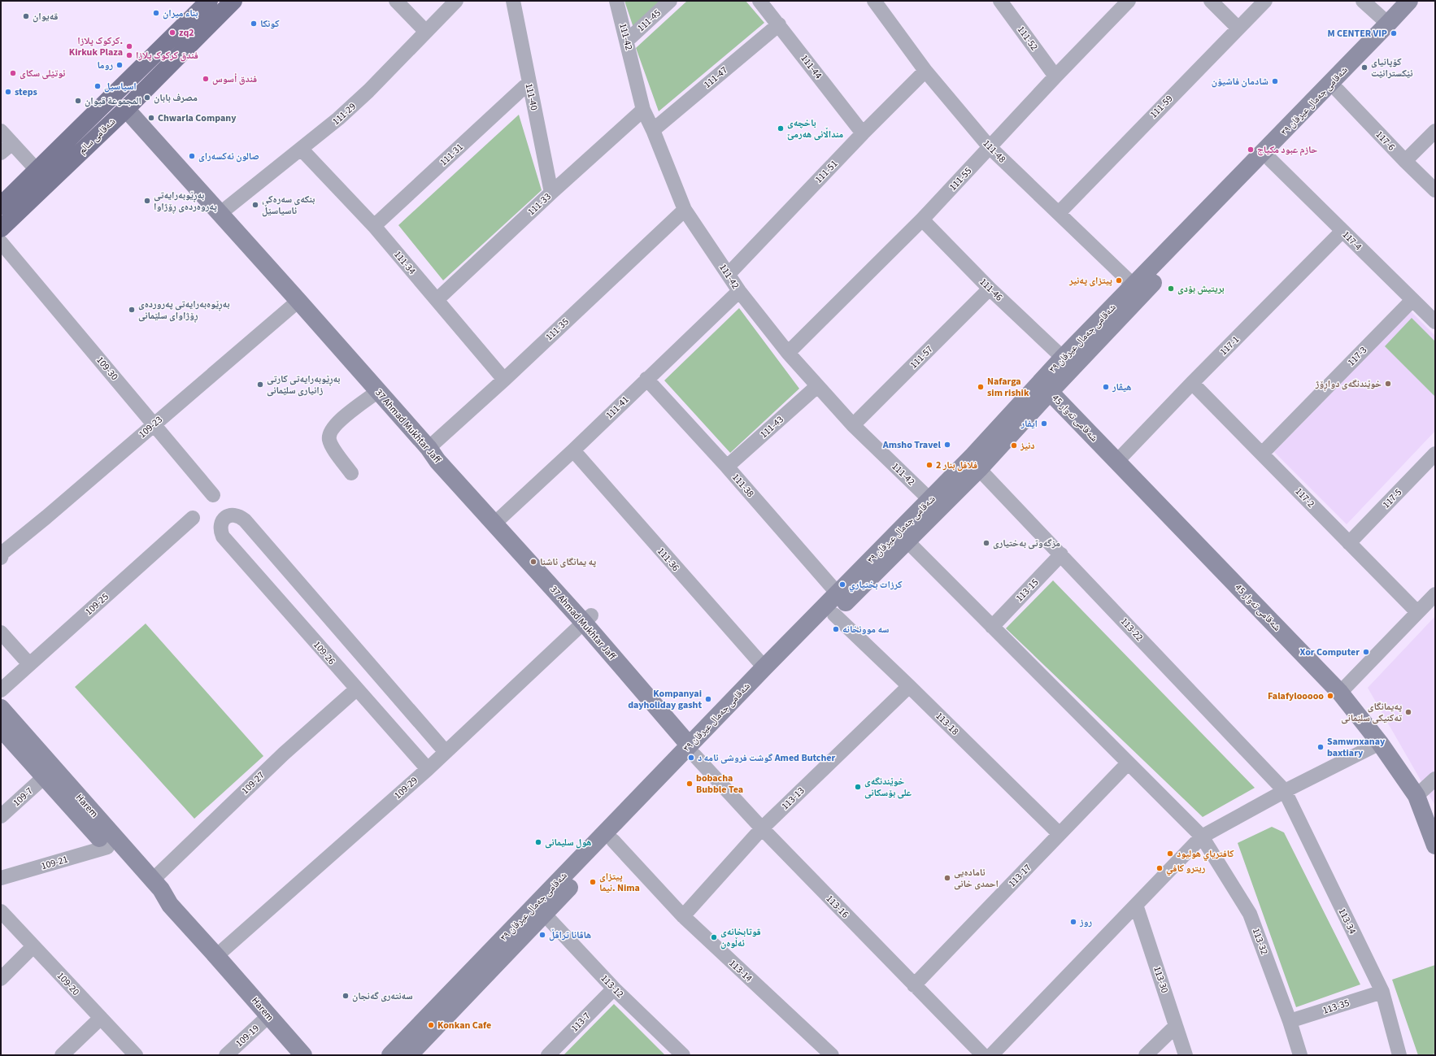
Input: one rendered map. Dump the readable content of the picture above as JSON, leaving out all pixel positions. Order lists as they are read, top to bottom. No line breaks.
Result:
{"streets":{"main road":["شەقامی جەمال عیرفان ٣٩","شەقامی سالم","شەقامی تەوار 45","37 Ahmad Mukhtar Jaff","Harem"],"street":["111-45","111-42","111-52","111-44","111-47","111-40","111-59","111-29","117-6","111-48","111-31","111-51","111-55","111-33","117-4","111-34","111-46","111-35","117-1","117-3","111-57","109-30","111-41","109-23","111-43","111-38","117-2","117-5","111-36","113-15","109-25","113-22","109-26","113-18","109-27","109-29","109-7","113-13","109-21","113-17","113-16","113-34","113-32","113-14","113-30","109-20","113-12","113-35","113-7","109-19"]},"crossings":[["111-45","111-42"],["111-42","111-47"],["111-42","شەقامی جەمال عیرفان ٣٩"],["111-42","111-51"],["111-42","111-55"],["111-42","111-33"],["111-42","111-35"],["111-42","111-57"],["111-42","111-41"],["111-42","111-43"],["111-52","111-55"],["111-44","111-47"],["111-44","111-51"],["111-40","111-31"],["111-40","111-33"],["شەقامی جەمال عیرفان ٣٩","117-6"],["شەقامی جەمال عیرفان ٣٩","111-48"],["شەقامی جەمال عیرفان ٣٩","117-4"],["شەقامی جەمال عیرفان ٣٩","111-46"],["شەقامی جەمال عیرفان ٣٩","شەقامی تەوار 45"],["شەقامی جەمال عیرفان ٣٩","37 Ahmad Mukhtar Jaff"],["شەقامی جەمال عیرفان ٣٩","111-38"],["شەقامی جەمال عیرفان ٣٩","111-36"],["شەقامی جەمال عیرفان ٣٩","113-22"],["شەقامی جەمال عیرفان ٣٩","113-18"],["شەقامی جەمال عیرفان ٣٩","113-16"],["شەقامی جەمال عیرفان ٣٩","113-32"],["شەقامی جەمال عیرفان ٣٩","113-14"],["شەقامی جەمال عیرفان ٣٩","113-12"],["111-59","111-48"],["111-29","111-34"],["111-29","37 Ahmad Mukhtar Jaff"],["شەقامی سالم","37 Ahmad Mukhtar Jaff"],["111-48","111-51"],["111-48","111-55"],["111-31","111-34"],["111-55","111-46"],["111-33","111-34"],["117-4","117-1"],["117-4","117-3"],["111-34","111-35"],["111-46","111-57"],["111-35","37 Ahmad Mukhtar Jaff"],["117-1","شەقامی تەوار 45"],["117-1","117-2"],["117-3","117-2"],["109-30","109-23"],["111-41","37 Ahmad Mukhtar Jaff"],["111-41","111-38"],["111-41","111-36"],["37 Ahmad Mukhtar Jaff","109-23"],["37 Ahmad Mukhtar Jaff","109-29"],["37 Ahmad Mukhtar Jaff","113-16"],["111-43","111-38"],["117-2","117-5"],["113-15","113-22"],["113-15","113-32"],["113-22","113-34"],["109-26","109-27"],["109-26","109-29"],["113-18","113-13"],["113-18","113-17"],["109-27","Harem"],["109-29","Harem"],["109-7","Harem"],["113-13","113-16"],["113-13","113-14"],["Harem","109-21"],["Harem","109-19"],["113-17","113-16"],["113-34","113-35"],["113-32","113-35"],["113-12","113-7"]],"places":["بناء میران","قەیوان","کونکا","zq2","M CENTER VIP","کرکوک پلازا. Kirkuk Plaza","فندق کرکوک پلازا","روما","کۆپانیای ئێکسترانێت","ئوتێلی سکای","فندق أسوس","شادمان فاشیۆن","اسیاسیل","steps","مصرف بابان","المجموعة قیوان","Chwarla Company","باخچەی منداڵانی هەرمێ","حازم عبود مكياج","صالون ئەکسەرای","بەڕێوبەرایەتی پەروەردەی ڕۆژاوا","بنکەی سەرەکی ئاسیاسێڵ","پیتزای پەنیر","بریتیش بۆدی","بەڕێوەبەرایەتی پەروردەی ڕۆژاوای سلێمانی","خوێندنگەی دواڕۆژ","بەڕێوبەرایەتی کارتی زانیاری سلێمانی","Nafarga sim rishik","هيڤار","ايفار","Amsho Travel","دنيز","فلافل بنار 2","مزگەوتی بەختیاری","په یمانگای ئاشنا","كرزات بختياري","سه موونخانه","Xor Computer","Falafylooooo","Kompanyai dayholiday gasht","پەیمانگای تەکنیکی سلێمانی","Samwnxanay baxtiary","گوشت فروشی ئامه د Amed Butcher","bobacha Bubble Tea","خوێندنگەی علی بۆسکانی","هول سليمانى","كافترياي هوليود","ريترو كافي","ئامادەیی احمدی خانی","پیتزای نیما. Nima","روز","هاڤانا تراڤڵ","قوتابخانەی ئەڵوەن","سەنتەری گەنجان","Konkan Cafe"]}
